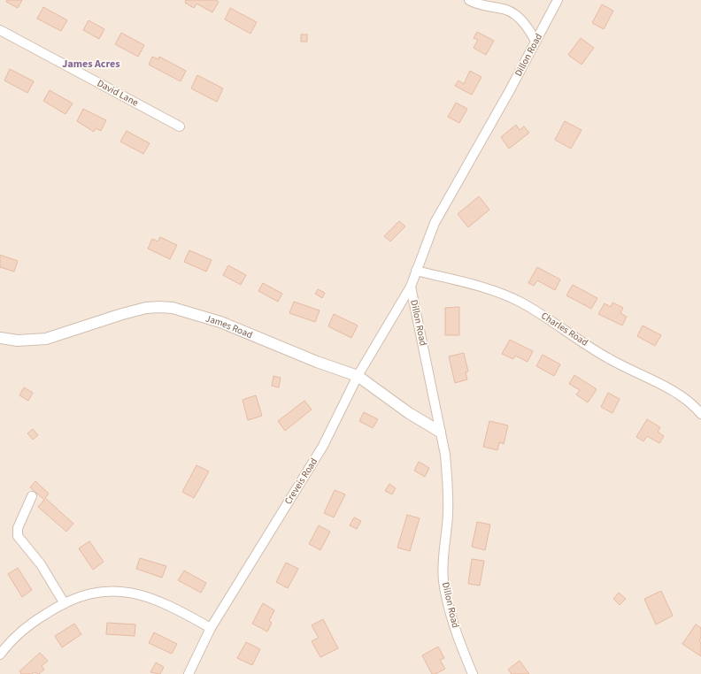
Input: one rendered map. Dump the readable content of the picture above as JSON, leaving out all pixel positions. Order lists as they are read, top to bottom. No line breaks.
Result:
{"streets":{"street":["Dillon Road","David Lane","James Road","Charles Road","Creveis Road"]},"crossings":[["Dillon Road","James Road"],["Dillon Road","Charles Road"],["Dillon Road","Creveis Road"],["James Road","Creveis Road"]],"districts":["James Acres"]}
